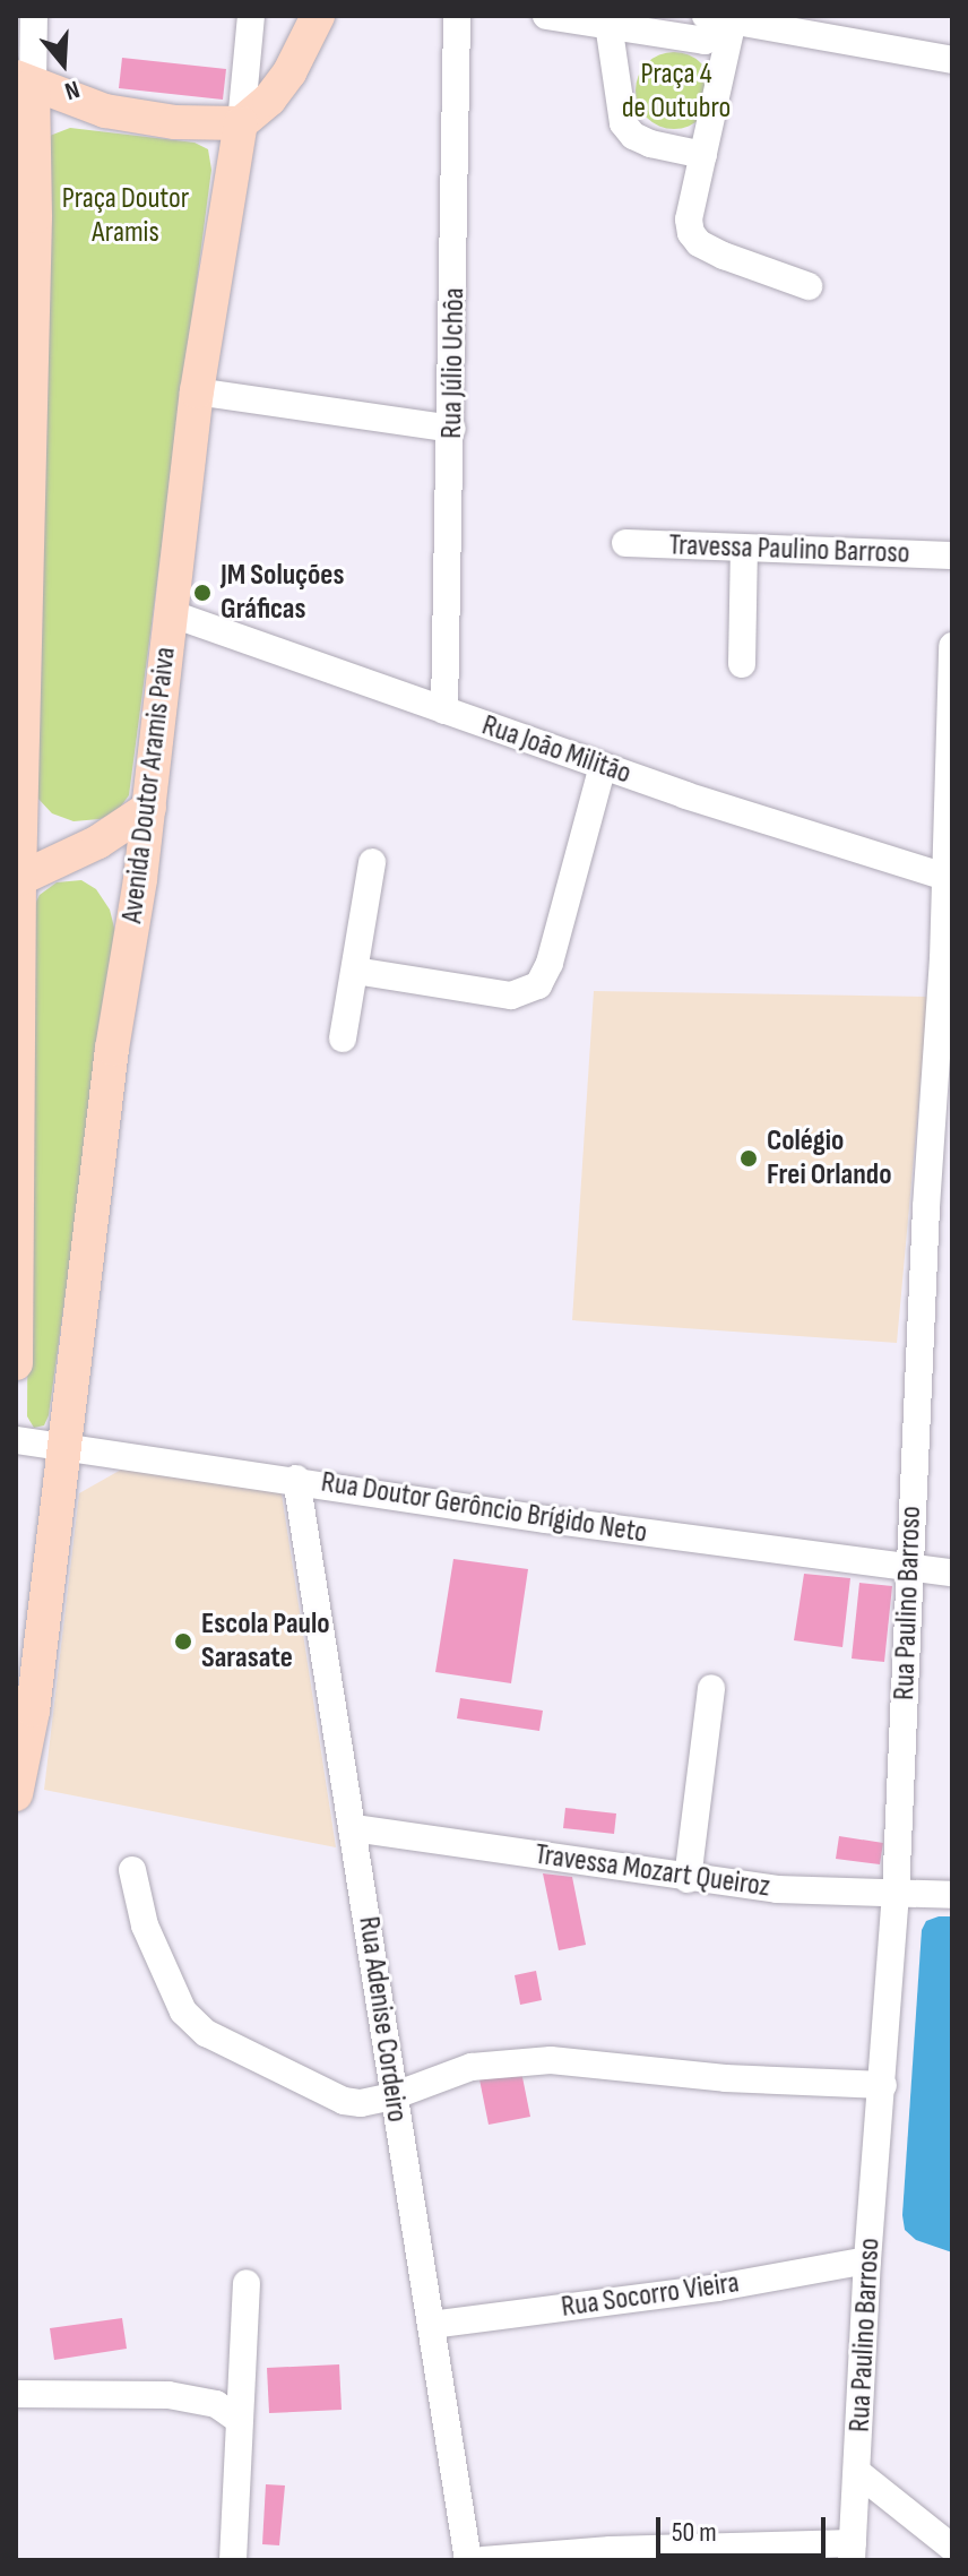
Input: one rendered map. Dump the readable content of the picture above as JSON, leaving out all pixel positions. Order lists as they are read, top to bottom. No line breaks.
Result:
{"streets":{"main road":["Avenida Doutor Aramis Paiva"],"street":["Rua Júlio Uchôa","Travessa Paulino Barroso","Rua João Militão","Rua Doutor Gerôncio Brígido Neto","Rua Paulino Barroso","Travessa Mozart Queiroz","Rua Adenise Cordeiro","Rua Socorro Vieira"]},"crossings":[["Rua Júlio Uchôa","Rua João Militão"],["Rua João Militão","Avenida Doutor Aramis Paiva"],["Rua João Militão","Rua Paulino Barroso"],["Avenida Doutor Aramis Paiva","Rua Doutor Gerôncio Brígido Neto"],["Rua Doutor Gerôncio Brígido Neto","Rua Paulino Barroso"],["Rua Doutor Gerôncio Brígido Neto","Rua Adenise Cordeiro"],["Rua Paulino Barroso","Travessa Mozart Queiroz"],["Rua Paulino Barroso","Rua Socorro Vieira"],["Travessa Mozart Queiroz","Rua Adenise Cordeiro"],["Rua Adenise Cordeiro","Rua Socorro Vieira"]],"parks":["Praça 4 de Outubro","Praça Doutor Aramis"],"places":["JM Soluções Gráficas","Colégio Frei Orlando","Escola Paulo Sarasate"],"scale_bar":"50 m","north":"bottom"}
